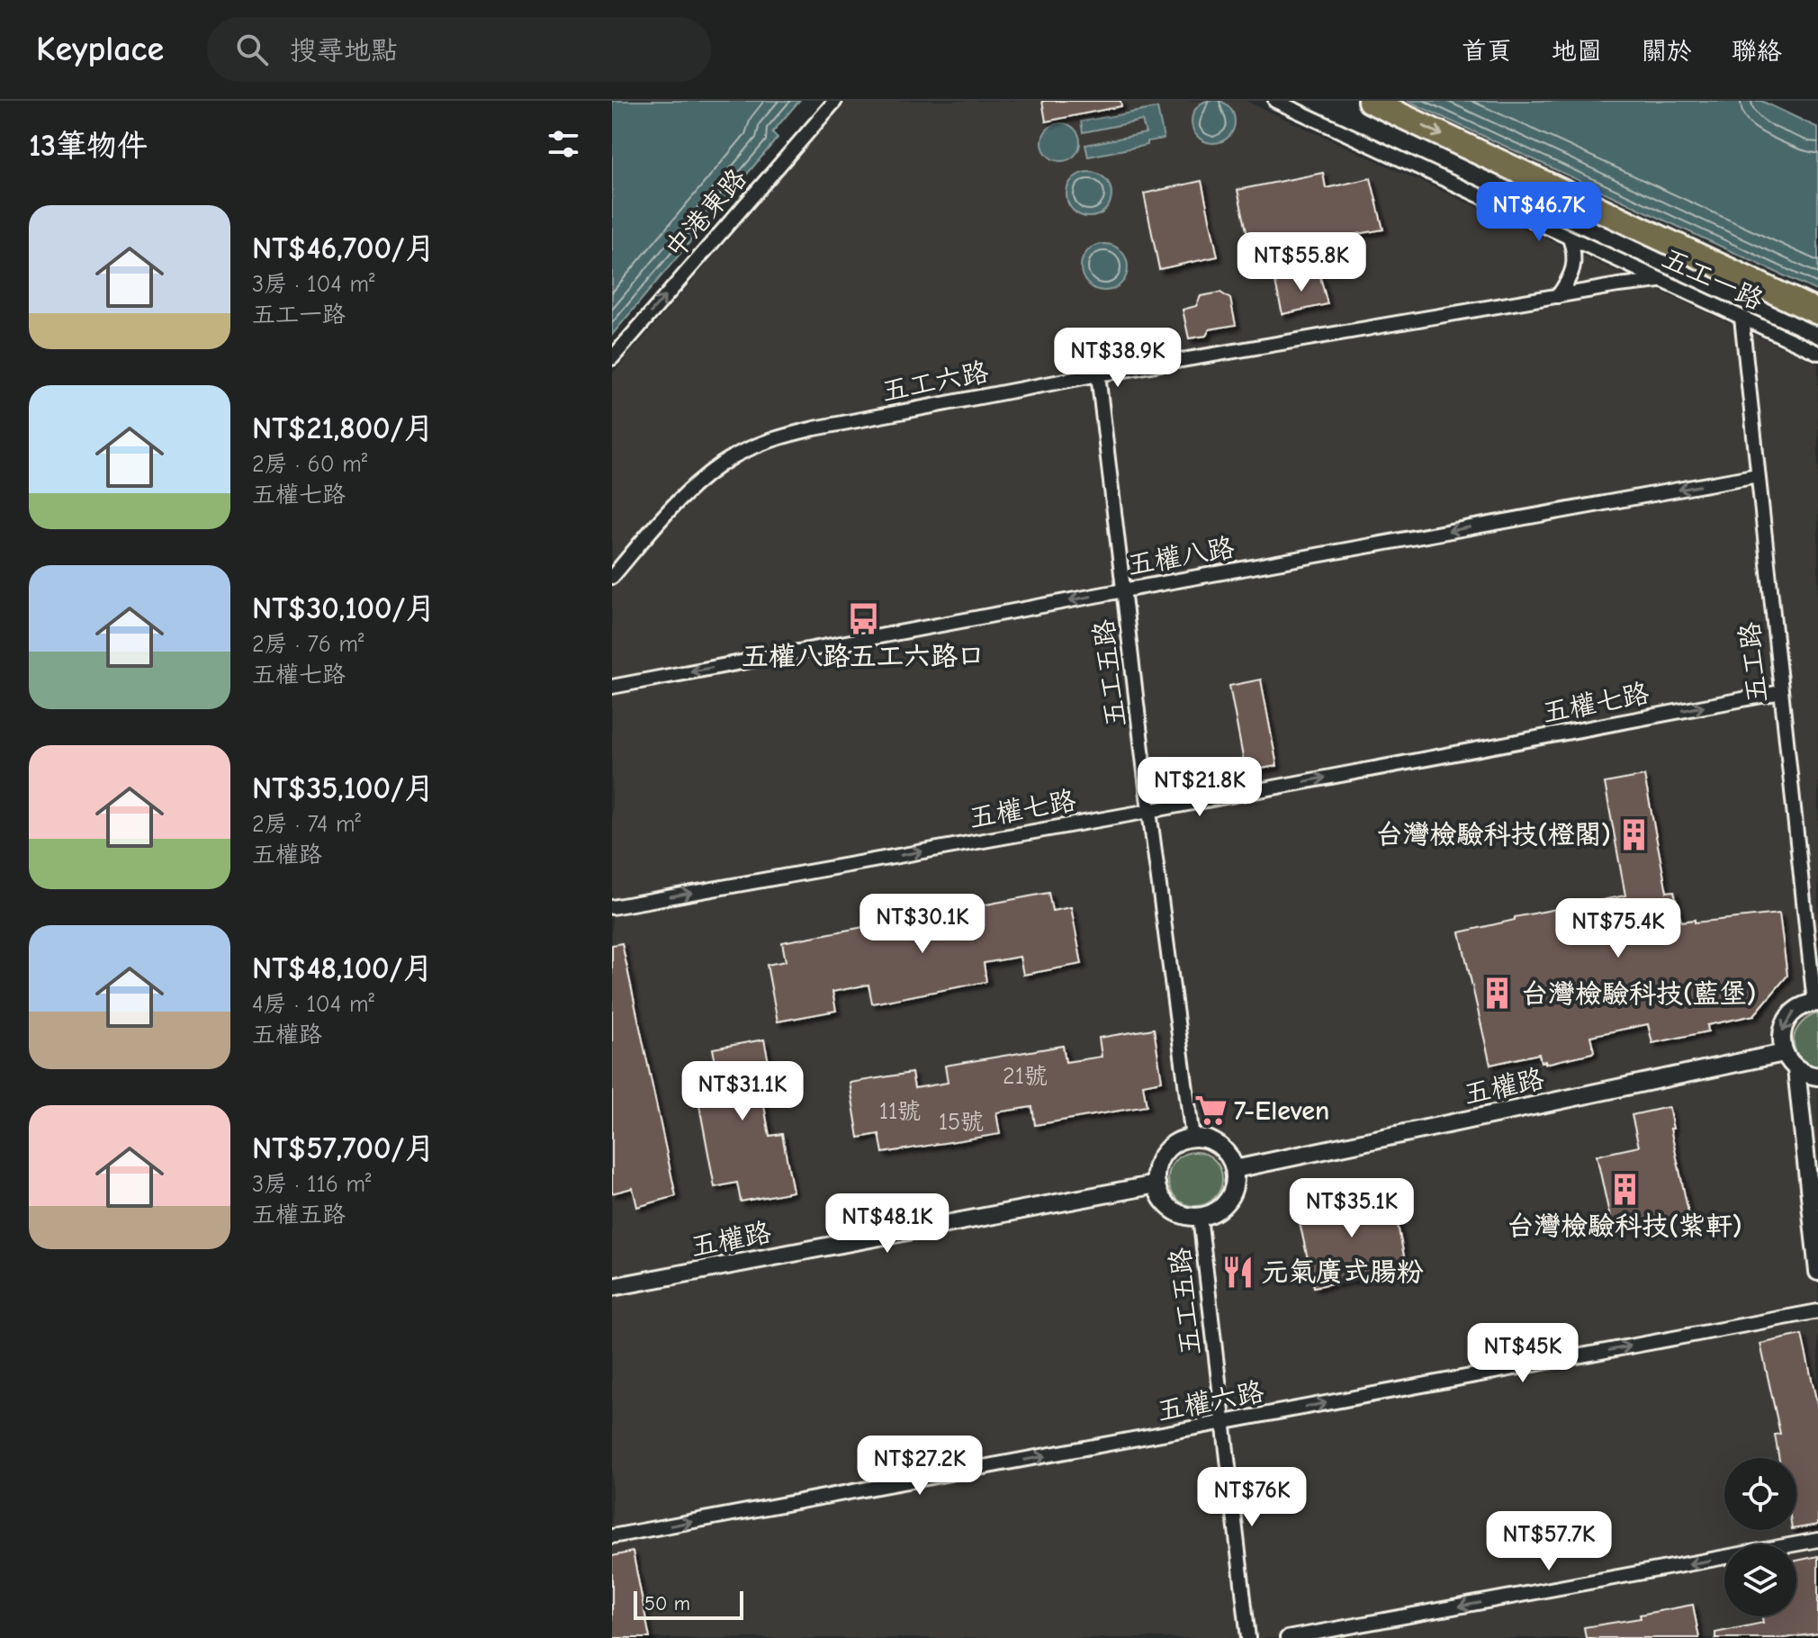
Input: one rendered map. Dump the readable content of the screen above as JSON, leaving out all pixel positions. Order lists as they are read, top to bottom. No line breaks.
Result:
{"streets":{"street":["中港東路","五工一路","五工六路","五權八路","五工路","五工五路","五權七路","五權路","五權六路"]},"crossings":[["五工一路","五工六路"],["五工一路","五工路"],["五工六路","五工五路"],["五權八路","五工路"],["五權八路","五工五路"],["五工路","五權七路"],["五工五路","五權七路"],["五工五路","五權路"],["五工五路","五權六路"]],"one_way":["中港東路","五權八路","五權七路","五權六路"],"places":{"bus stop":["五權八路五工六路口"],"building":["台灣檢驗科技(橙閣)","台灣檢驗科技(藍堡)","台灣檢驗科技(紫軒)"],"supermarket":["7-Eleven"],"restaurant":["元氣廣式腸粉"]},"house_numbers":["21號","11號","15號"],"scale_bar":"50 m","page":{"header":"Keyplace","search":"搜尋地點","nav":["首頁","地圖","關於","聯絡"],"heading":"13筆物件","price":["NT$46.7K","NT$55.8K","NT$38.9K","NT$21.8K","NT$30.1K","NT$75.4K","NT$31.1K","NT$35.1K","NT$48.1K","NT$45K","NT$27.2K","NT$76K","NT$57.7K"],"list":[{"name":"NT$46,700/月","note":"3房 · 104 m² · 五工一路"},{"name":"NT$21,800/月","note":"2房 · 60 m² · 五權七路"},{"name":"NT$30,100/月","note":"2房 · 76 m² · 五權七路"},{"name":"NT$35,100/月","note":"2房 · 74 m² · 五權路"},{"name":"NT$48,100/月","note":"4房 · 104 m² · 五權路"},{"name":"NT$57,700/月","note":"3房 · 116 m² · 五權五路"}],"scale":"50 m"}}
